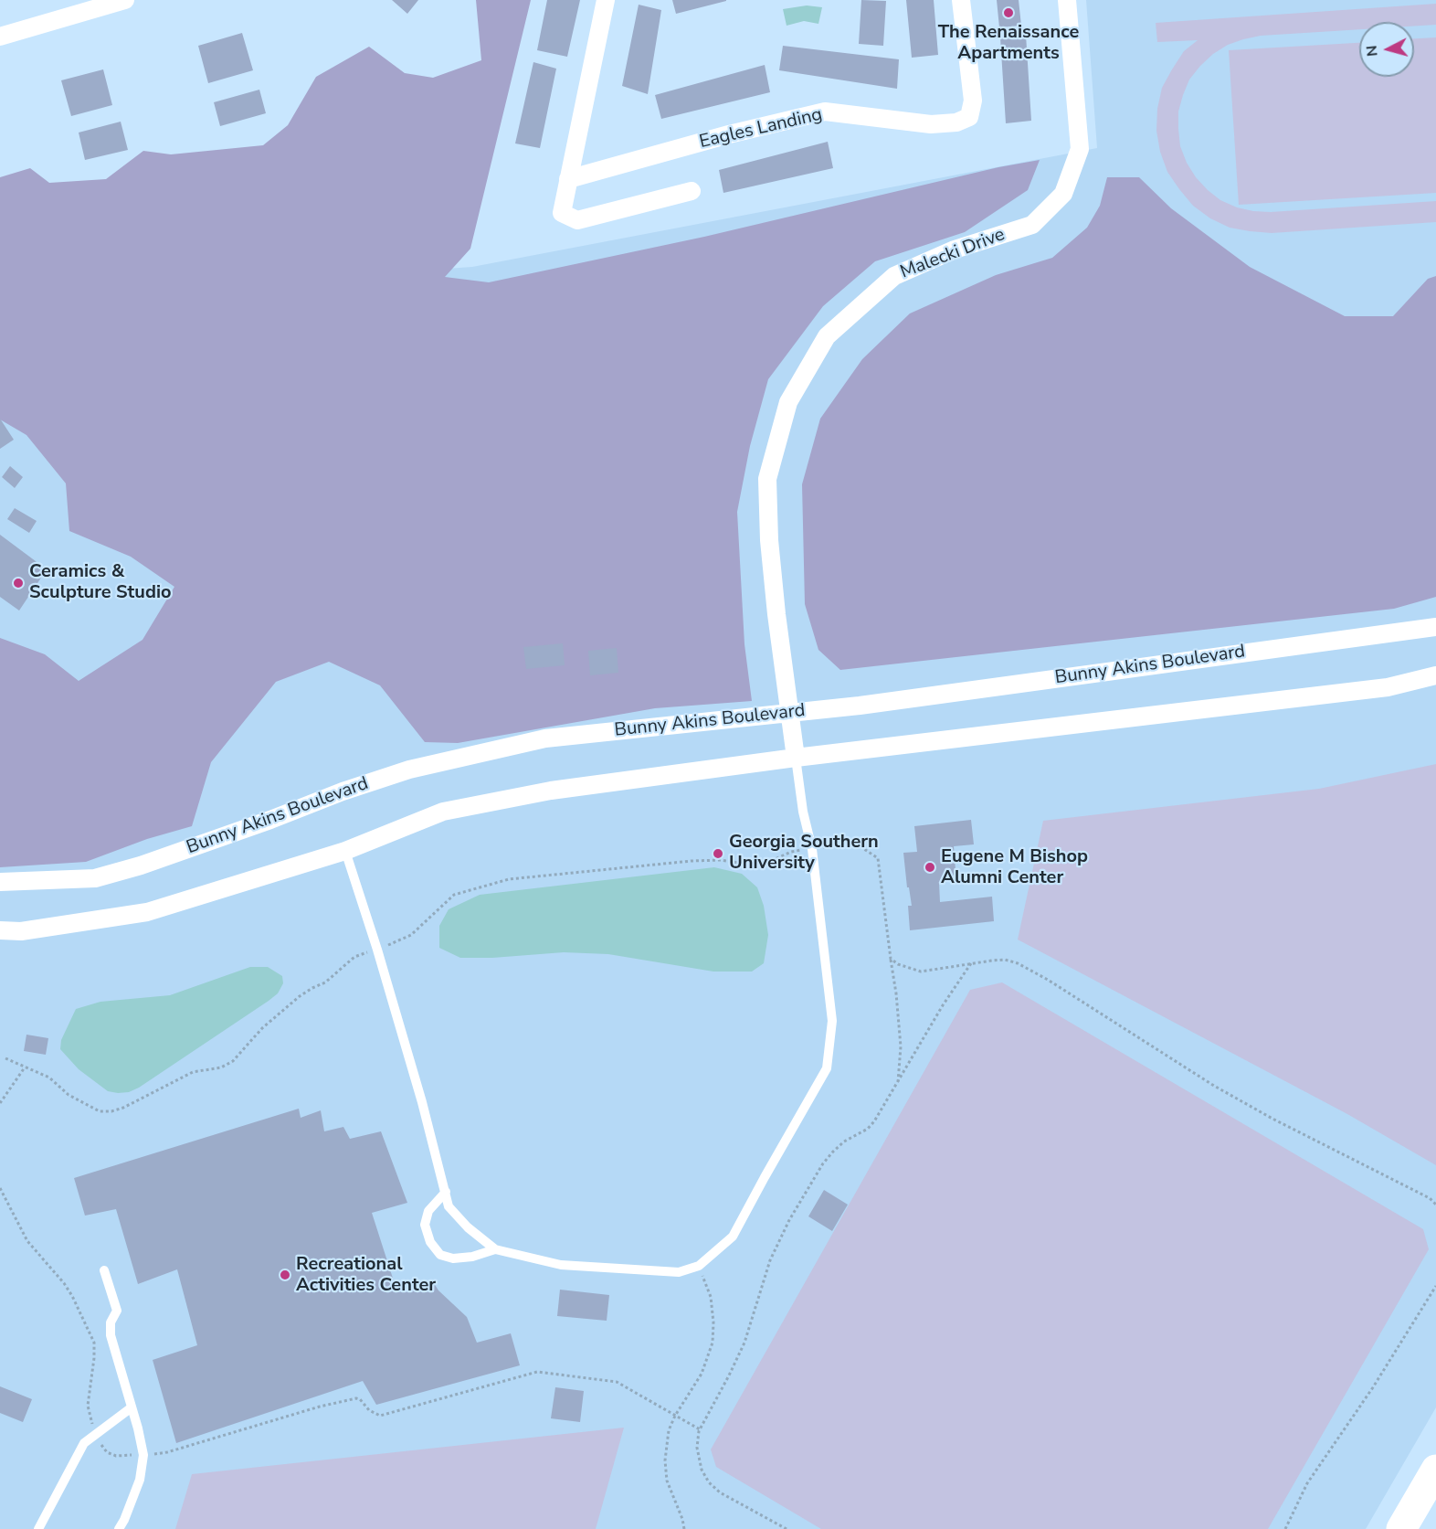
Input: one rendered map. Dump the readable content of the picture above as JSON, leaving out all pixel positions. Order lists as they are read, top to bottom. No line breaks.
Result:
{"streets":{"street":["Eagles Landing","Malecki Drive","Bunny Akins Boulevard"]},"crossings":[["Malecki Drive","Bunny Akins Boulevard"]],"places":["The Renaissance Apartments","Ceramics & Sculpture Studio","Georgia Southern University","Eugene M Bishop Alumni Center","Recreational Activities Center"],"north":"left"}
